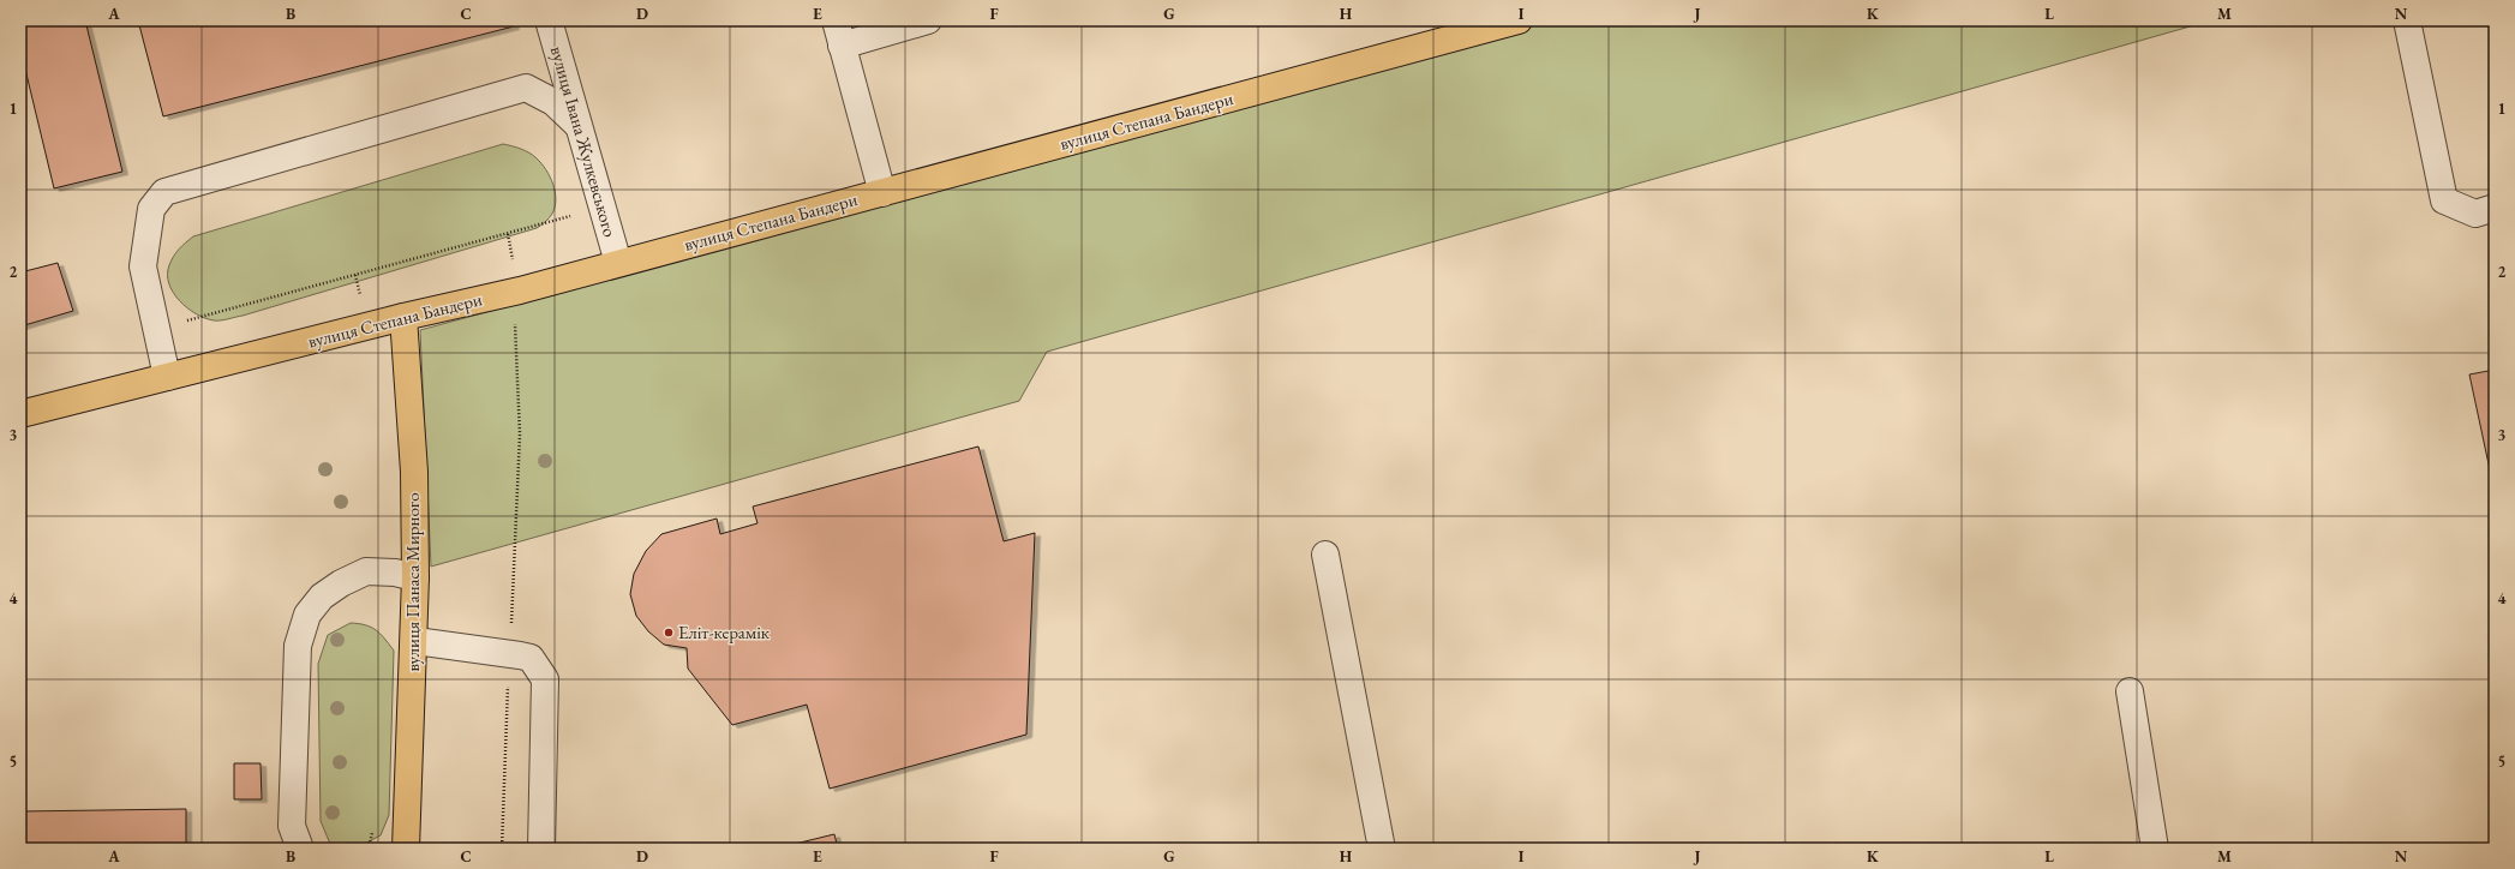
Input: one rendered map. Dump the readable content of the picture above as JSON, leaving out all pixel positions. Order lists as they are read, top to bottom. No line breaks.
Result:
{"streets":{"main road":["вулиця Степана Бандери","вулиця Панаса Мирного"],"street":["вулиця Івана Жулкевського"]},"crossings":[["вулиця Степана Бандери","вулиця Івана Жулкевського"],["вулиця Степана Бандери","вулиця Панаса Мирного"]],"places":["Еліт-керамік"],"grid":{"columns":["A","B","C","D","E","F","G","H","I","J","K","L","M","N"],"rows":["1","2","3","4","5"]}}
